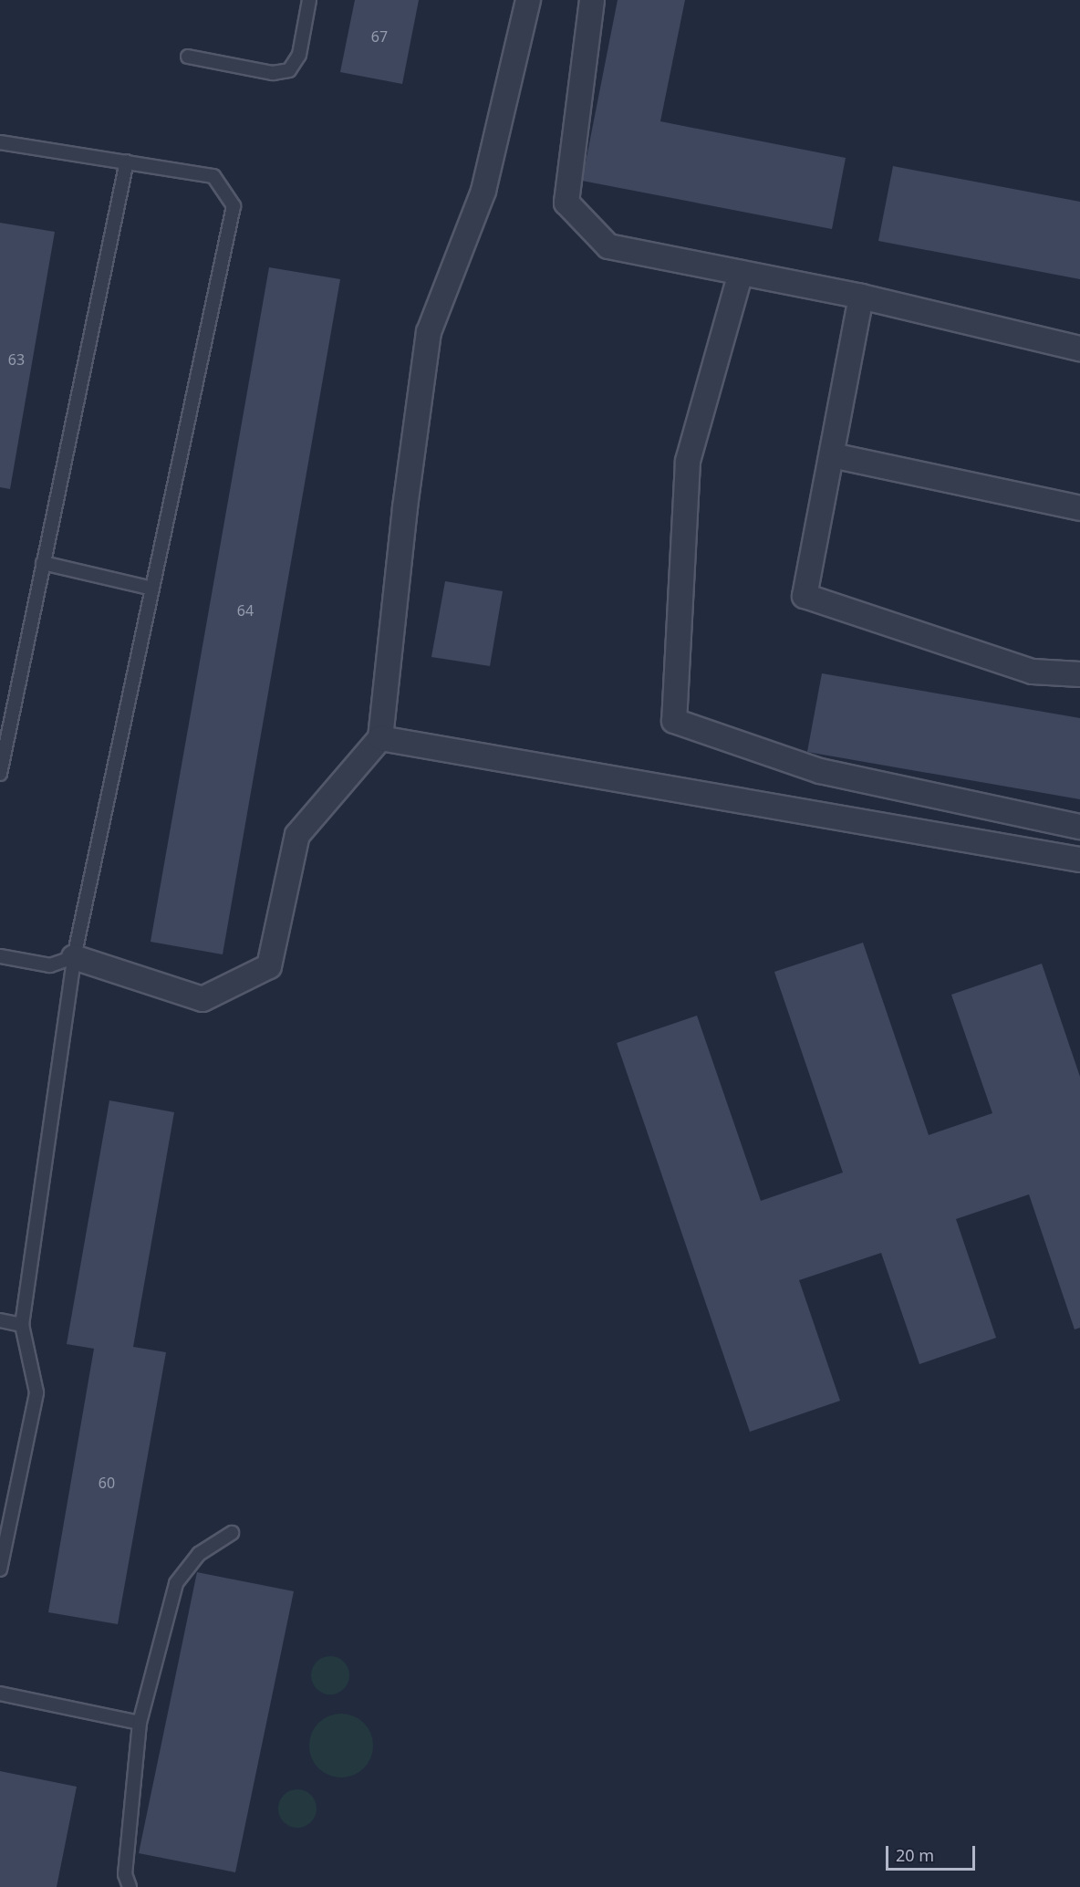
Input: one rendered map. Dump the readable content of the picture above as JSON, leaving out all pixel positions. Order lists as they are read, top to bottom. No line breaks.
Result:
{"house_numbers":["67","63","64","60"],"scale_bar":"20 m"}
